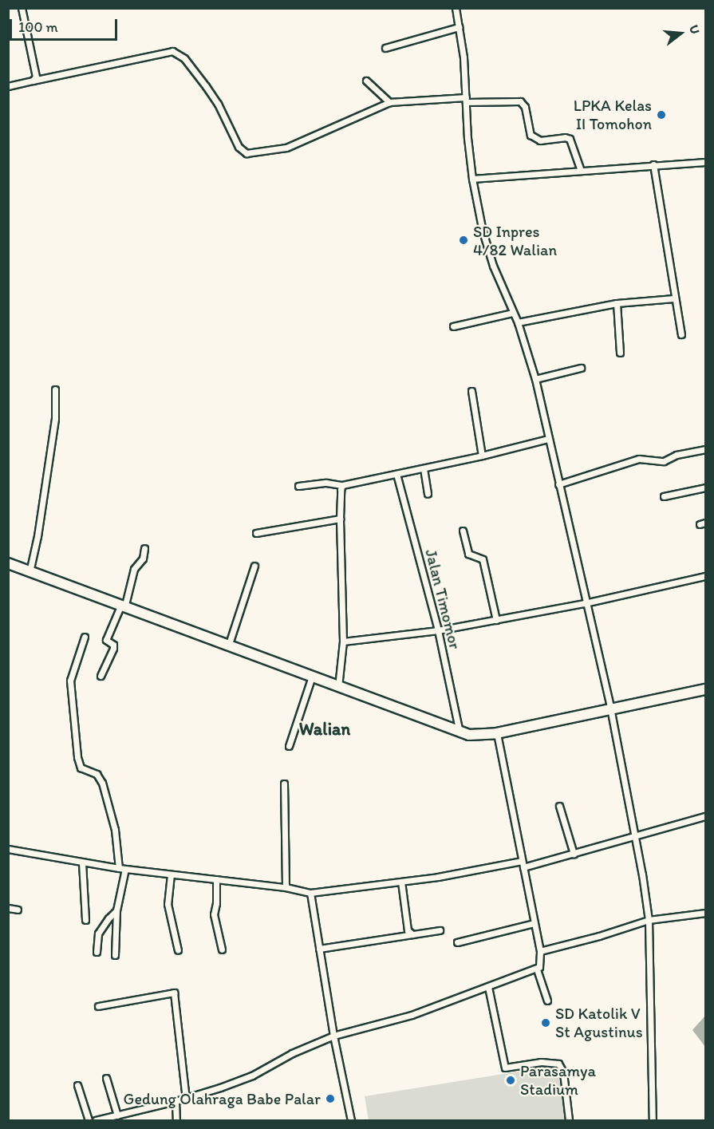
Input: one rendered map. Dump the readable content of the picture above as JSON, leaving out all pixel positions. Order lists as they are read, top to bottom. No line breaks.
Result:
{"streets":{"street":["Jalan Timomor"]},"districts":["Walian"],"places":["LPKA Kelas II Tomohon","SD Inpres 4/82 Walian","SD Katolik V St Agustinus","Parasamya Stadium","Gedung Olahraga Babe Palar"],"scale_bar":"100 m","north":"right"}
